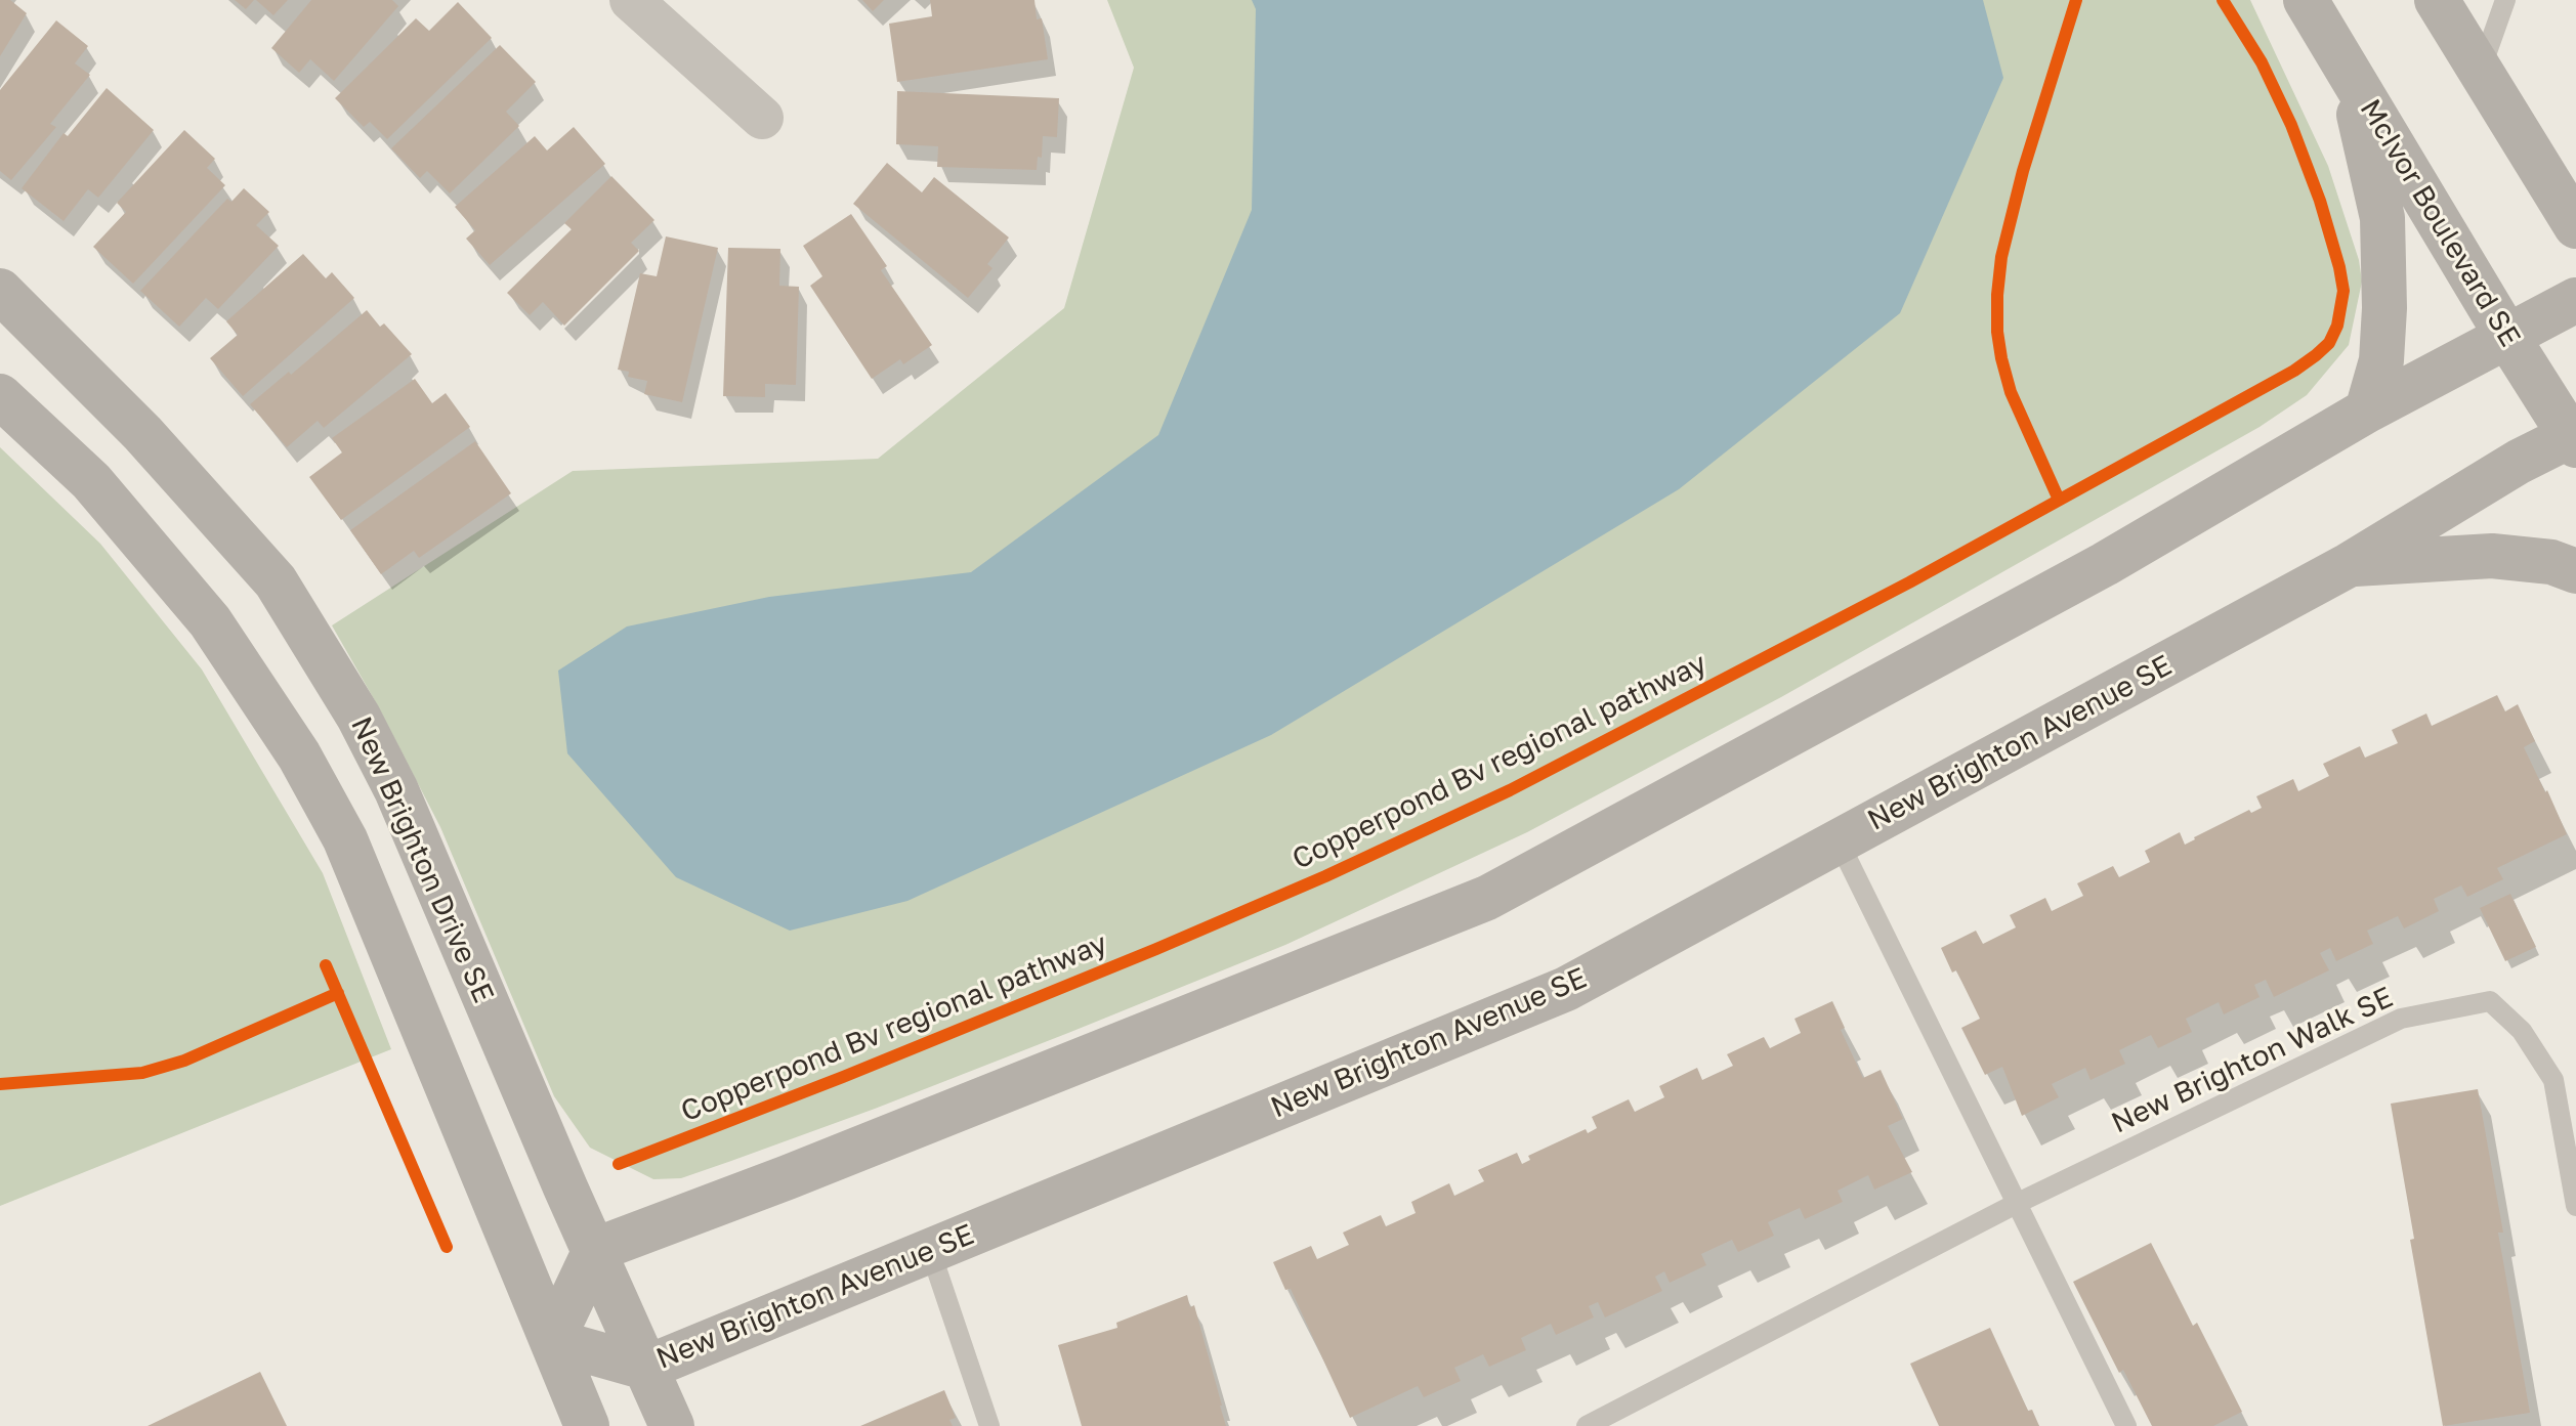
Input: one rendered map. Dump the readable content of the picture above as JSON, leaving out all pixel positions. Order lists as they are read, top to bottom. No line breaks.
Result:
{"streets":{"street":["McIvor Boulevard SE","New Brighton Avenue SE","New Brighton Drive SE"],"lane":["New Brighton Walk SE"],"cycle path":["Copperpond Bv regional pathway"]},"crossings":[["McIvor Boulevard SE","New Brighton Avenue SE"],["New Brighton Avenue SE","New Brighton Drive SE"]]}
